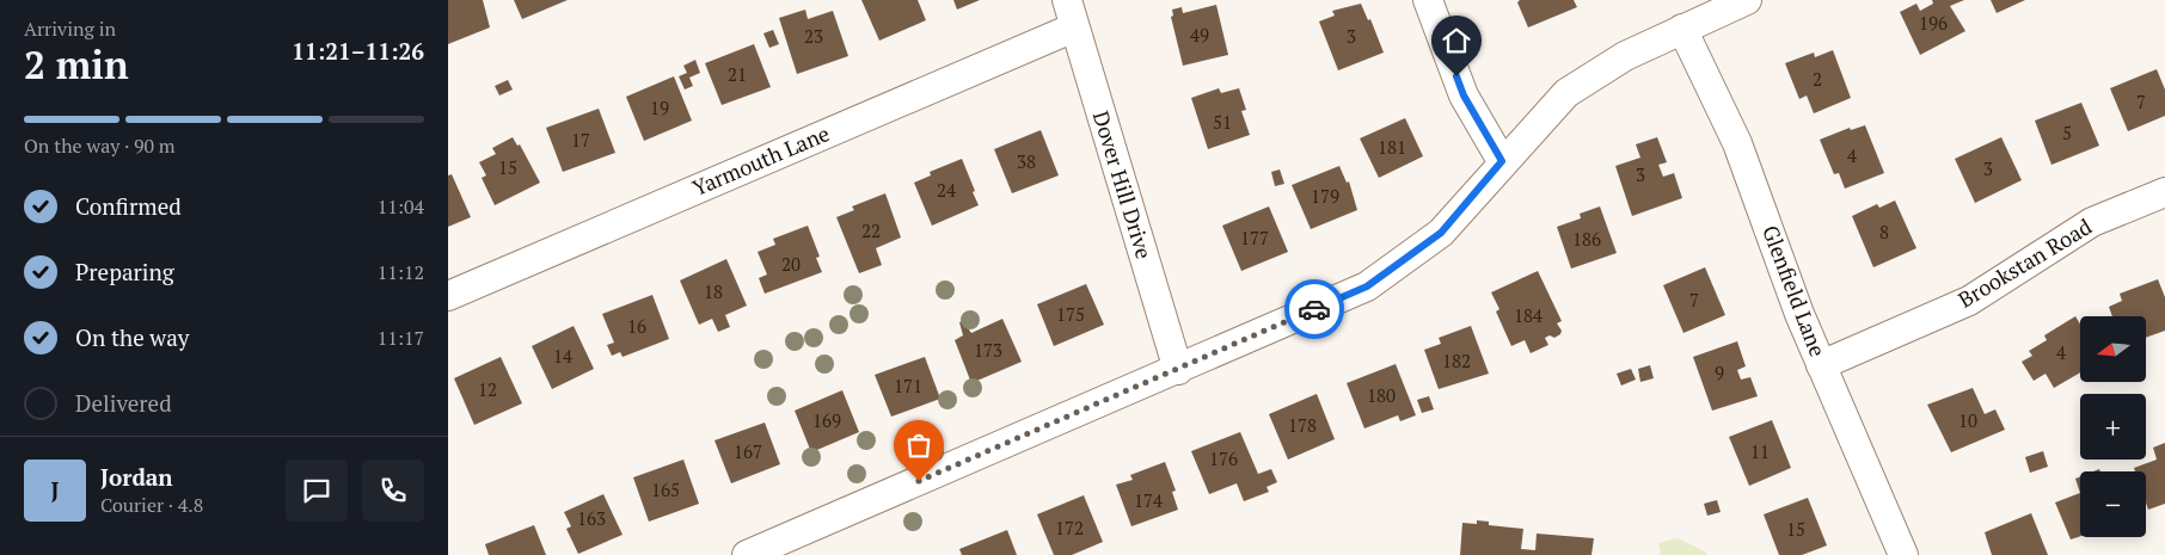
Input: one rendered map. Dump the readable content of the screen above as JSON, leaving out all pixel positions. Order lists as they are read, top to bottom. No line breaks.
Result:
{"streets":{"street":["Yarmouth Lane","Dover Hill Drive","Brookstan Road","Glenfield Lane"]},"crossings":[["Yarmouth Lane","Dover Hill Drive"],["Brookstan Road","Glenfield Lane"]],"house_numbers":["196","49","23","3","21","2","7","19","51","5","17","181","4","38","15","3","3","24","179","22","8","177","186","20","18","7","175","184","16","173","4","14","182","9","171","12","180","169","10","178","167","11","176","165","174","163","172","15"],"north":"left","page":{"heading":["2 min","Arriving in","11:21–11:26"],"panel":["Jordan","Courier · 4.8"],"bar":"On the way · 90 m","list":[["Confirmed","11:04"],["Preparing","11:12"],["On the way","11:17"],"Delivered"],"map_buttons":["+","−"],"round":"J"}}
